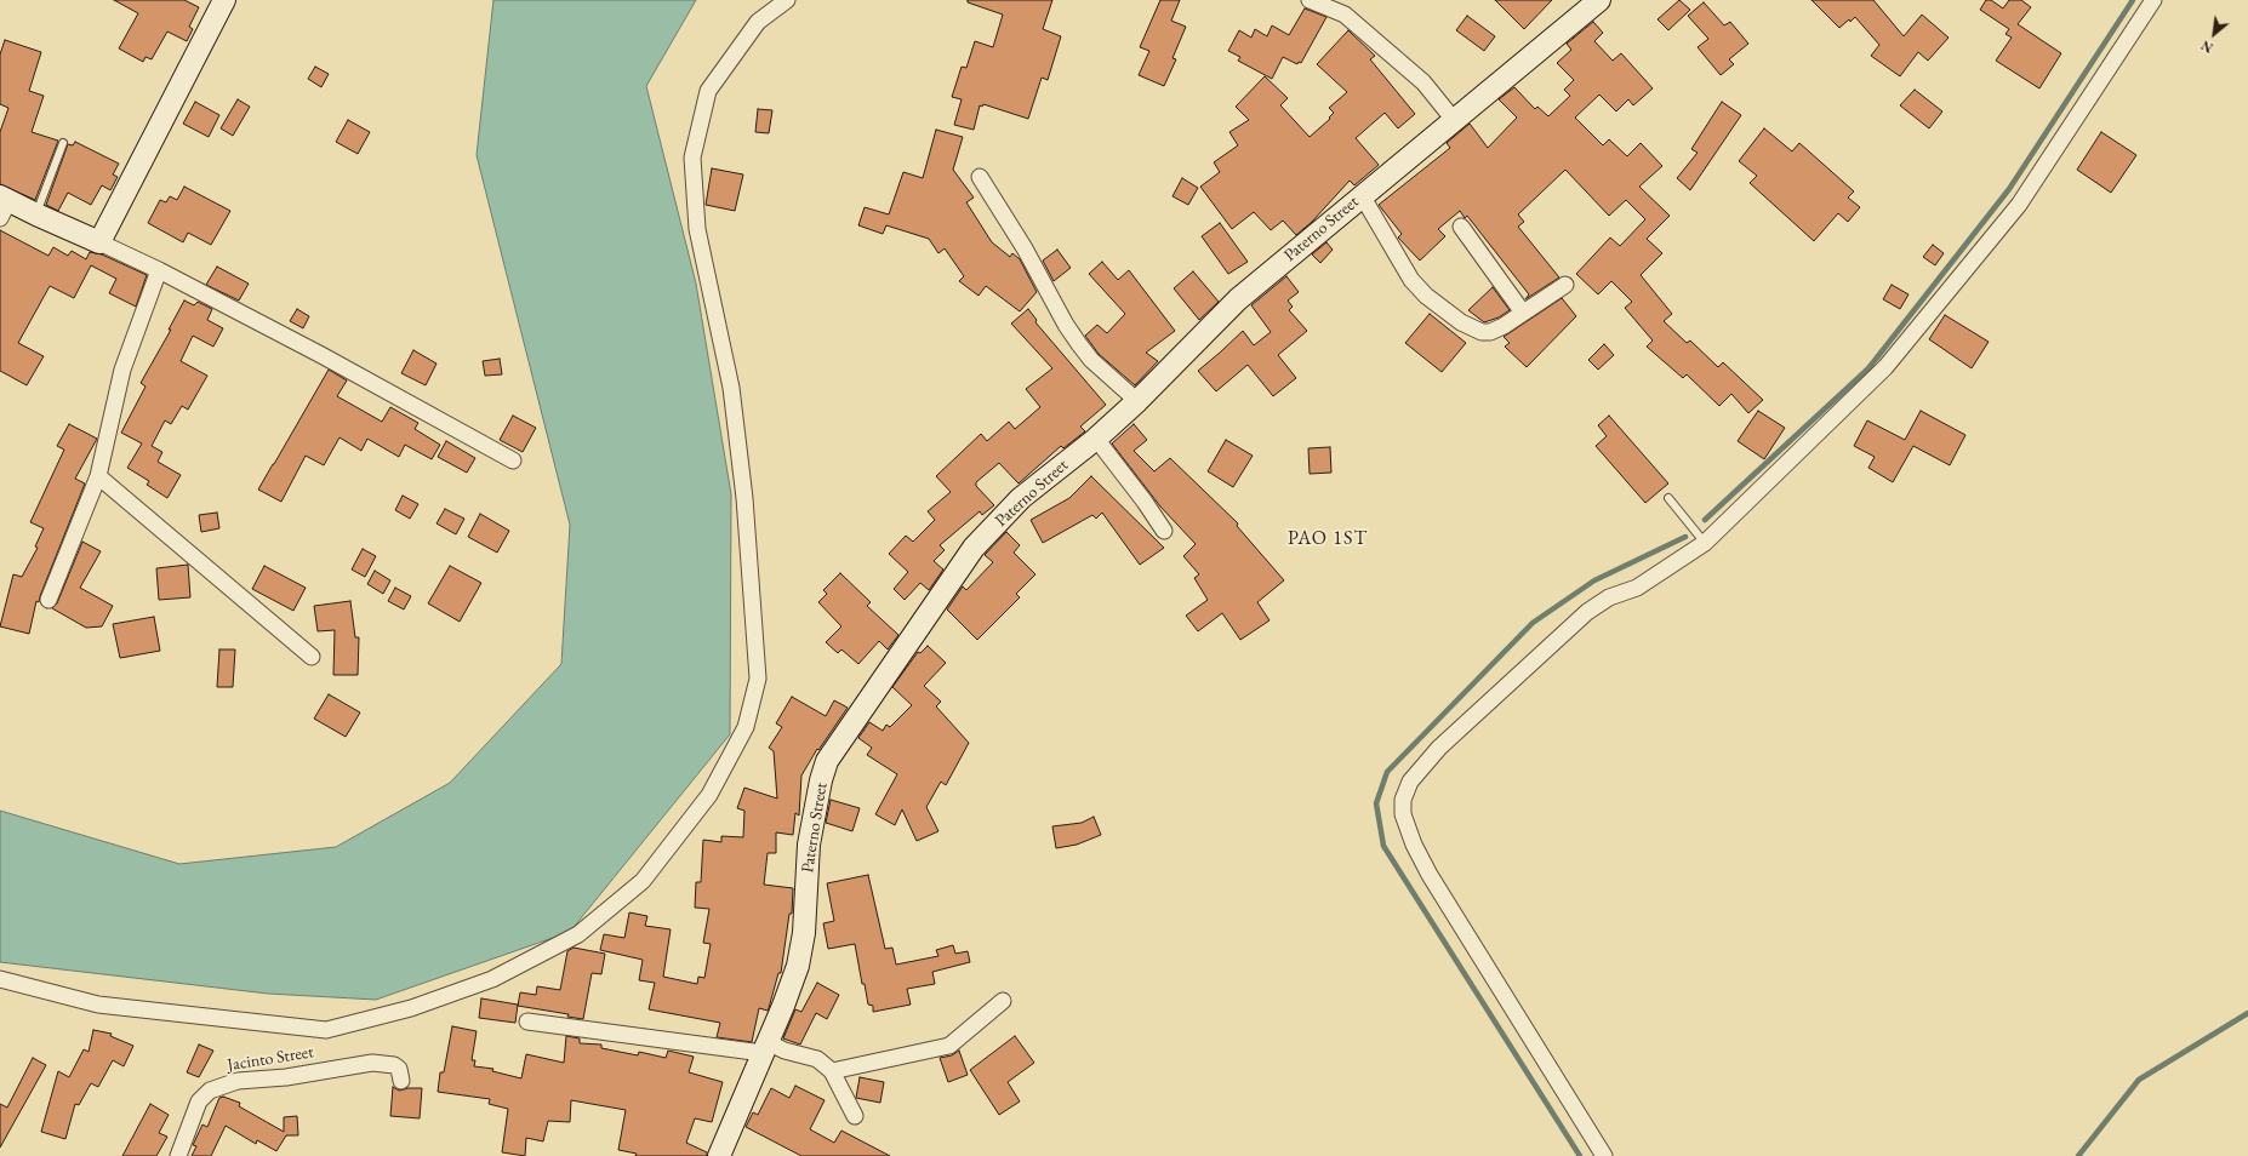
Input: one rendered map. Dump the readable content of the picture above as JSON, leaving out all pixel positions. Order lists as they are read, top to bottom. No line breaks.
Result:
{"streets":{"street":["Paterno Street","Jacinto Street"]},"districts":["PAO 1ST"],"north":"bottom left"}
